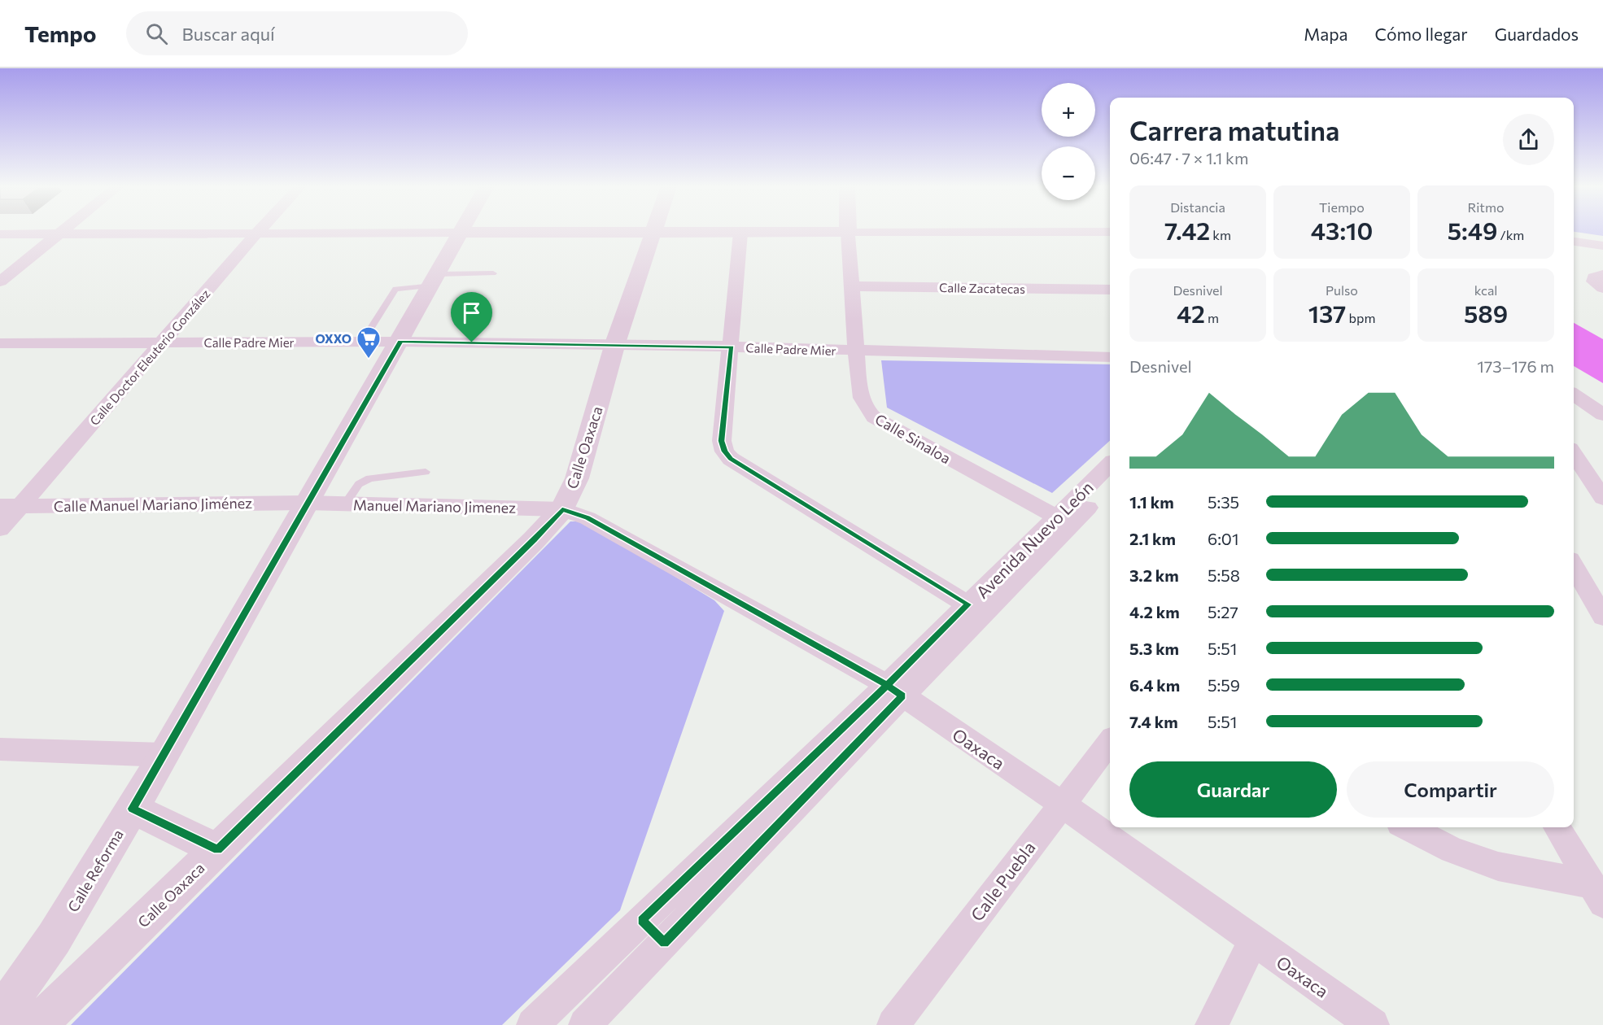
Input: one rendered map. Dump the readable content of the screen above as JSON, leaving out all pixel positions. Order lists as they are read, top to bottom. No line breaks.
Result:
{"streets":{"street":["Calle Zacatecas","Calle Padre Mier","Calle Doctor Eleuterio González","Calle Sinaloa","Calle Oaxaca","Calle Manuel Mariano Jiménez","Manuel Mariano Jimenez","Avenida Nuevo León","Oaxaca","Calle Reforma","Calle Puebla"]},"crossings":[["Calle Zacatecas","Calle Sinaloa"],["Calle Padre Mier","Calle Doctor Eleuterio González"],["Calle Padre Mier","Calle Sinaloa"],["Calle Padre Mier","Calle Oaxaca"],["Calle Padre Mier","Calle Reforma"],["Calle Doctor Eleuterio González","Calle Manuel Mariano Jiménez"],["Calle Sinaloa","Avenida Nuevo León"],["Calle Oaxaca","Manuel Mariano Jimenez"],["Calle Oaxaca","Oaxaca"],["Calle Manuel Mariano Jiménez","Manuel Mariano Jimenez"],["Calle Manuel Mariano Jiménez","Calle Reforma"],["Manuel Mariano Jimenez","Oaxaca"],["Manuel Mariano Jimenez","Calle Reforma"],["Avenida Nuevo León","Oaxaca"],["Oaxaca","Calle Puebla"]],"places":{"supermarket":["OXXO"]},"page":{"header":"Tempo","search":"Buscar aquí","nav":["Mapa","Cómo llegar","Guardados"],"map_buttons":["+","−"],"heading":["Carrera matutina","06:47 · 7 × 1.1 km"],"stats":[["Distancia","7.42 km"],["Tiempo","43:10"],["Ritmo","5:49 /km"],["Desnivel","42 m"],["Pulso","137 bpm"],["kcal","589"]],"chart":["Desnivel","173–176 m"],"list":[{"name":"1.1 km","note":"5:35"},{"name":"2.1 km","note":"6:01"},{"name":"3.2 km","note":"5:58"},{"name":"4.2 km","note":"5:27"},{"name":"5.3 km","note":"5:51"},{"name":"6.4 km","note":"5:59"},{"name":"7.4 km","note":"5:51"}],"buttons":["Guardar","Compartir"]}}
